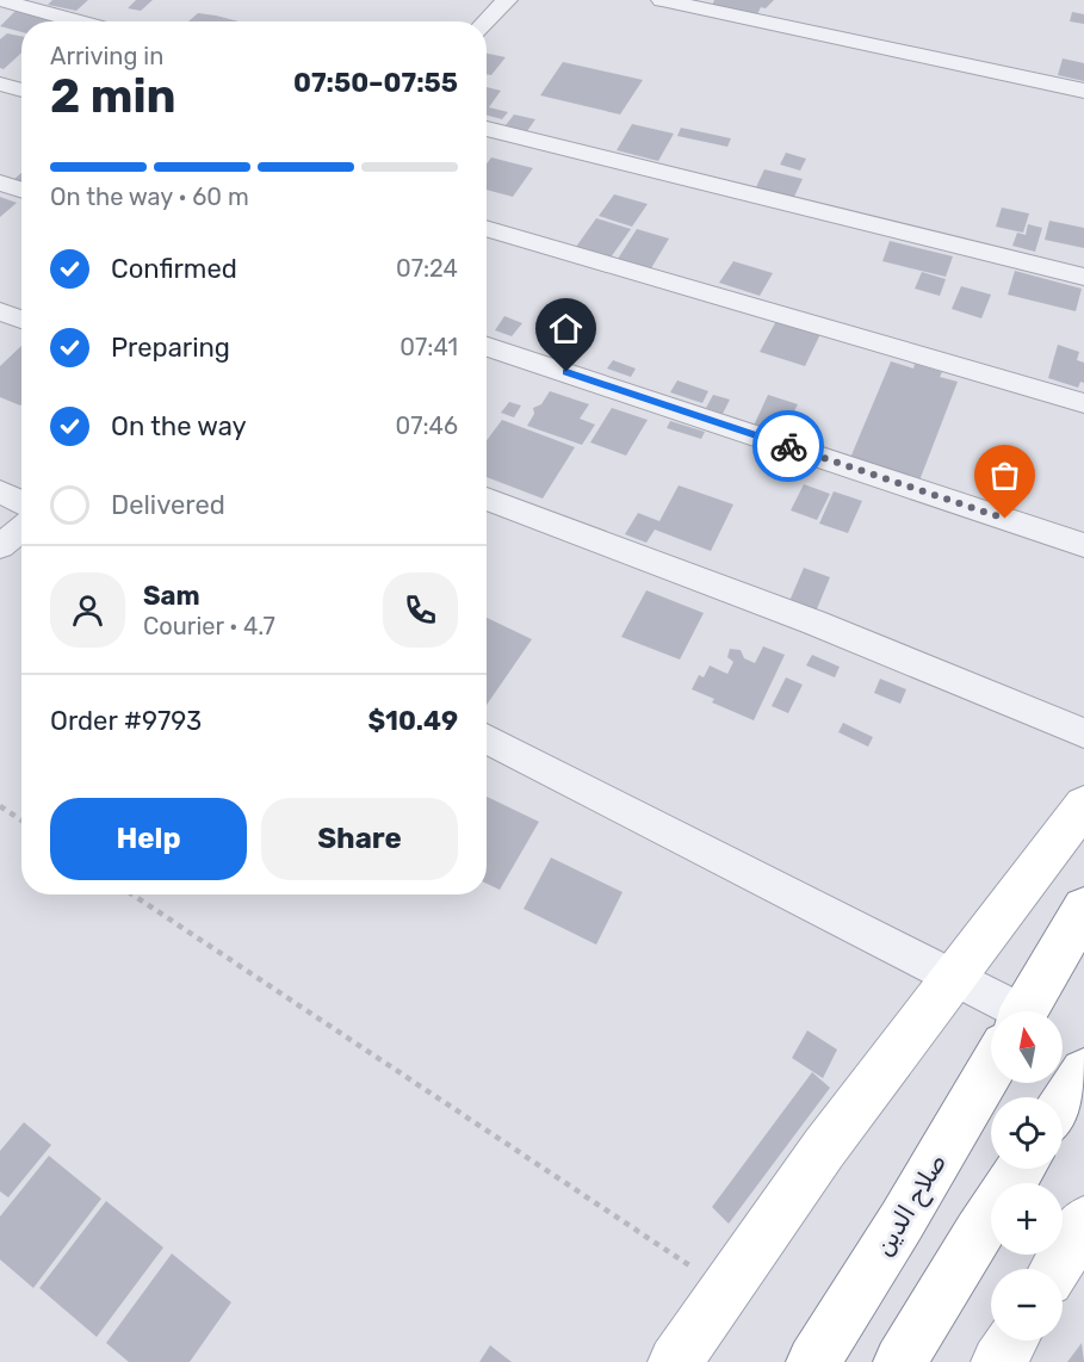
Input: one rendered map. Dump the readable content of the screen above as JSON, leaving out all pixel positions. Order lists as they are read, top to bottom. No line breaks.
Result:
{"streets":{"main road":["صلاح الدين"]},"north":"top","page":{"heading":["2 min","Arriving in","07:50–07:55"],"panel":["Sam","Courier · 4.7","Order #9793","$10.49"],"bar":"On the way · 60 m","list":[["Confirmed","07:24"],["Preparing","07:41"],["On the way","07:46"],"Delivered"],"buttons":["Help","Share"],"map_buttons":["+","−"]}}
